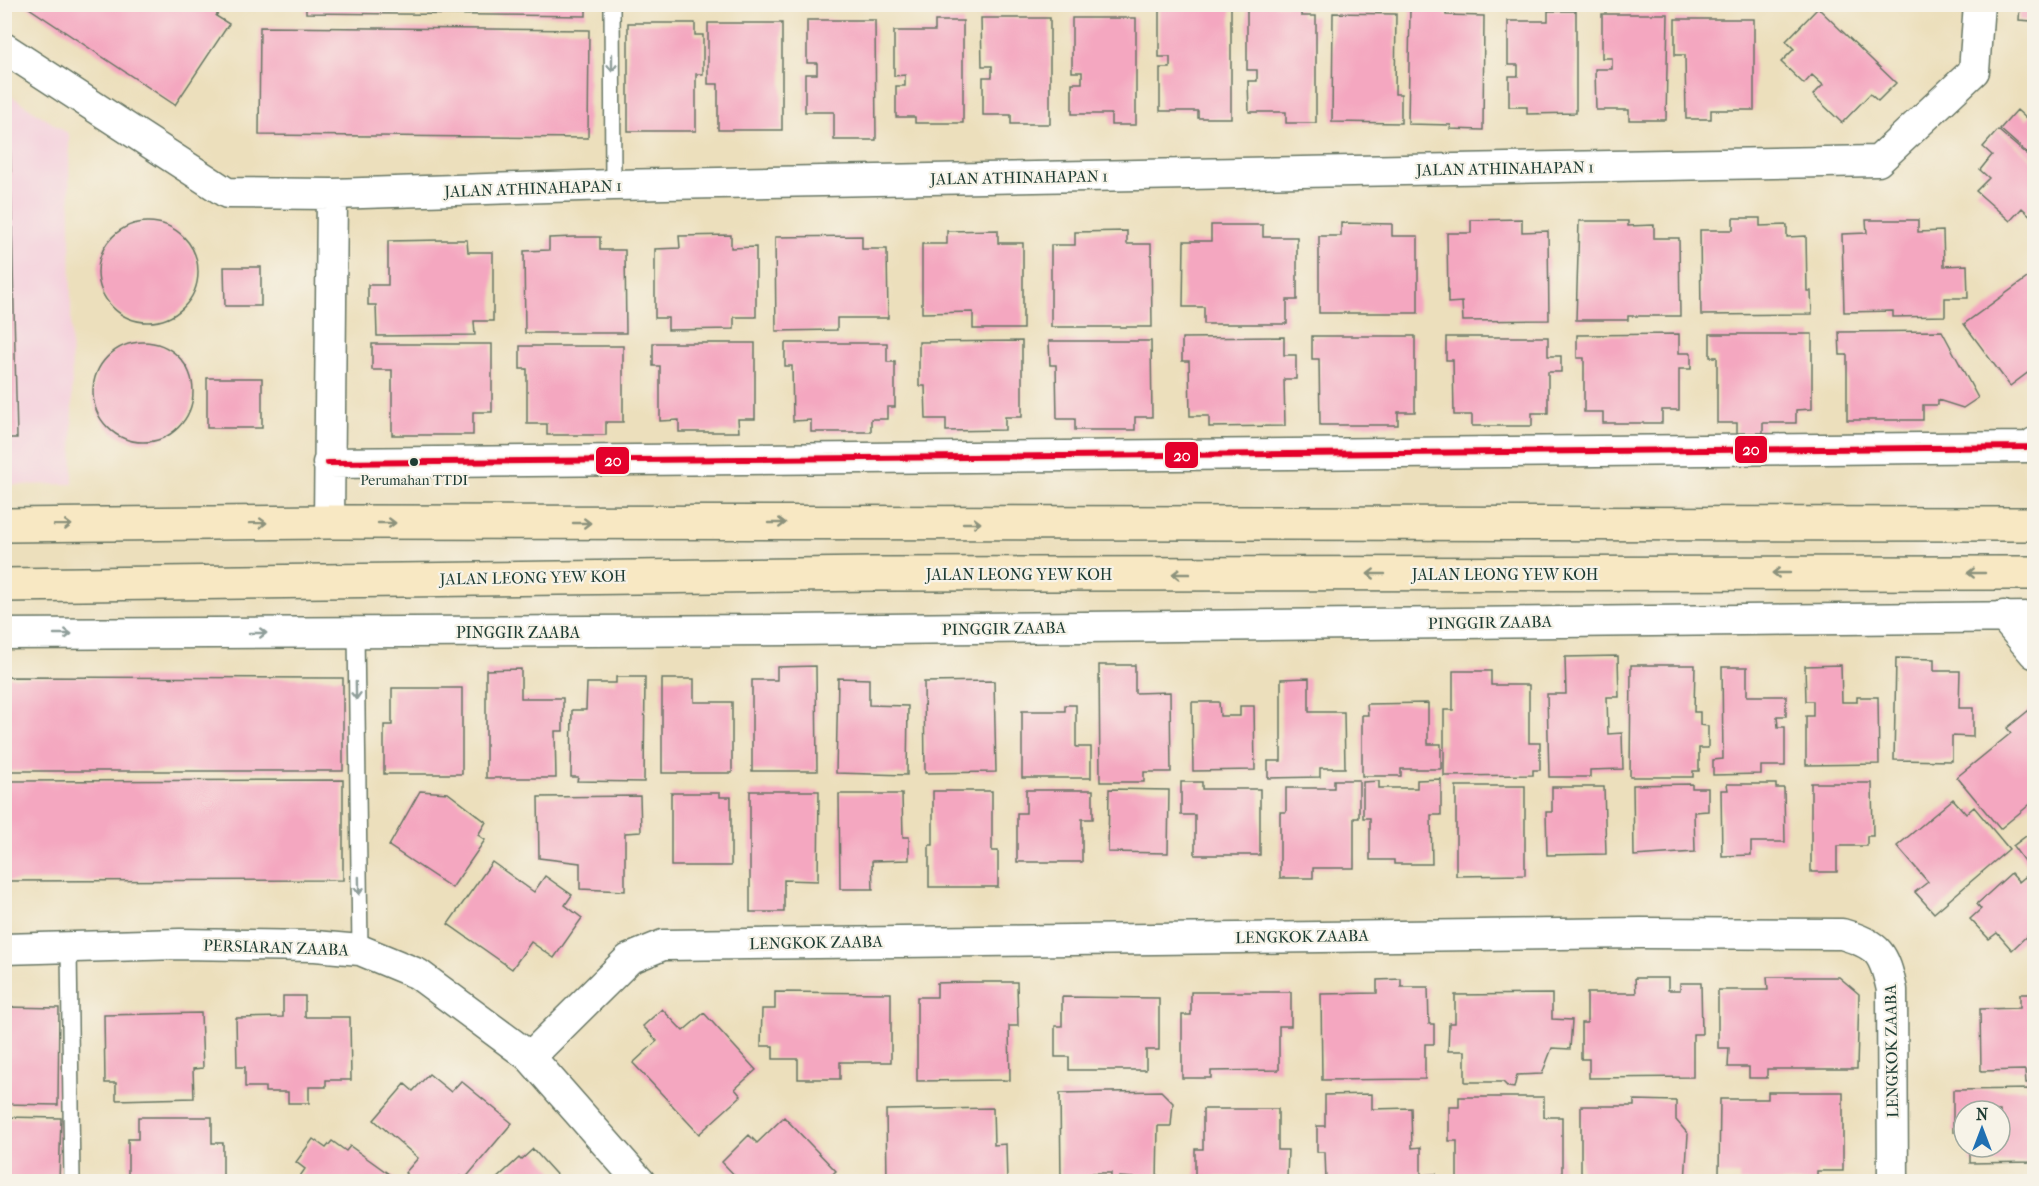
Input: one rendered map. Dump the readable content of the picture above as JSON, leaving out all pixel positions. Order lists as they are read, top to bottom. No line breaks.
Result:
{"streets":{"street":["JALAN ATHINAHAPAN 1","JALAN LEONG YEW KOH","PINGGIR ZAABA","LENGKOK ZAABA","PERSIARAN ZAABA"]},"crossings":[["LENGKOK ZAABA","PERSIARAN ZAABA"]],"places":["Perumahan TTDI"],"lines":["transit line 20"],"north":"top"}
